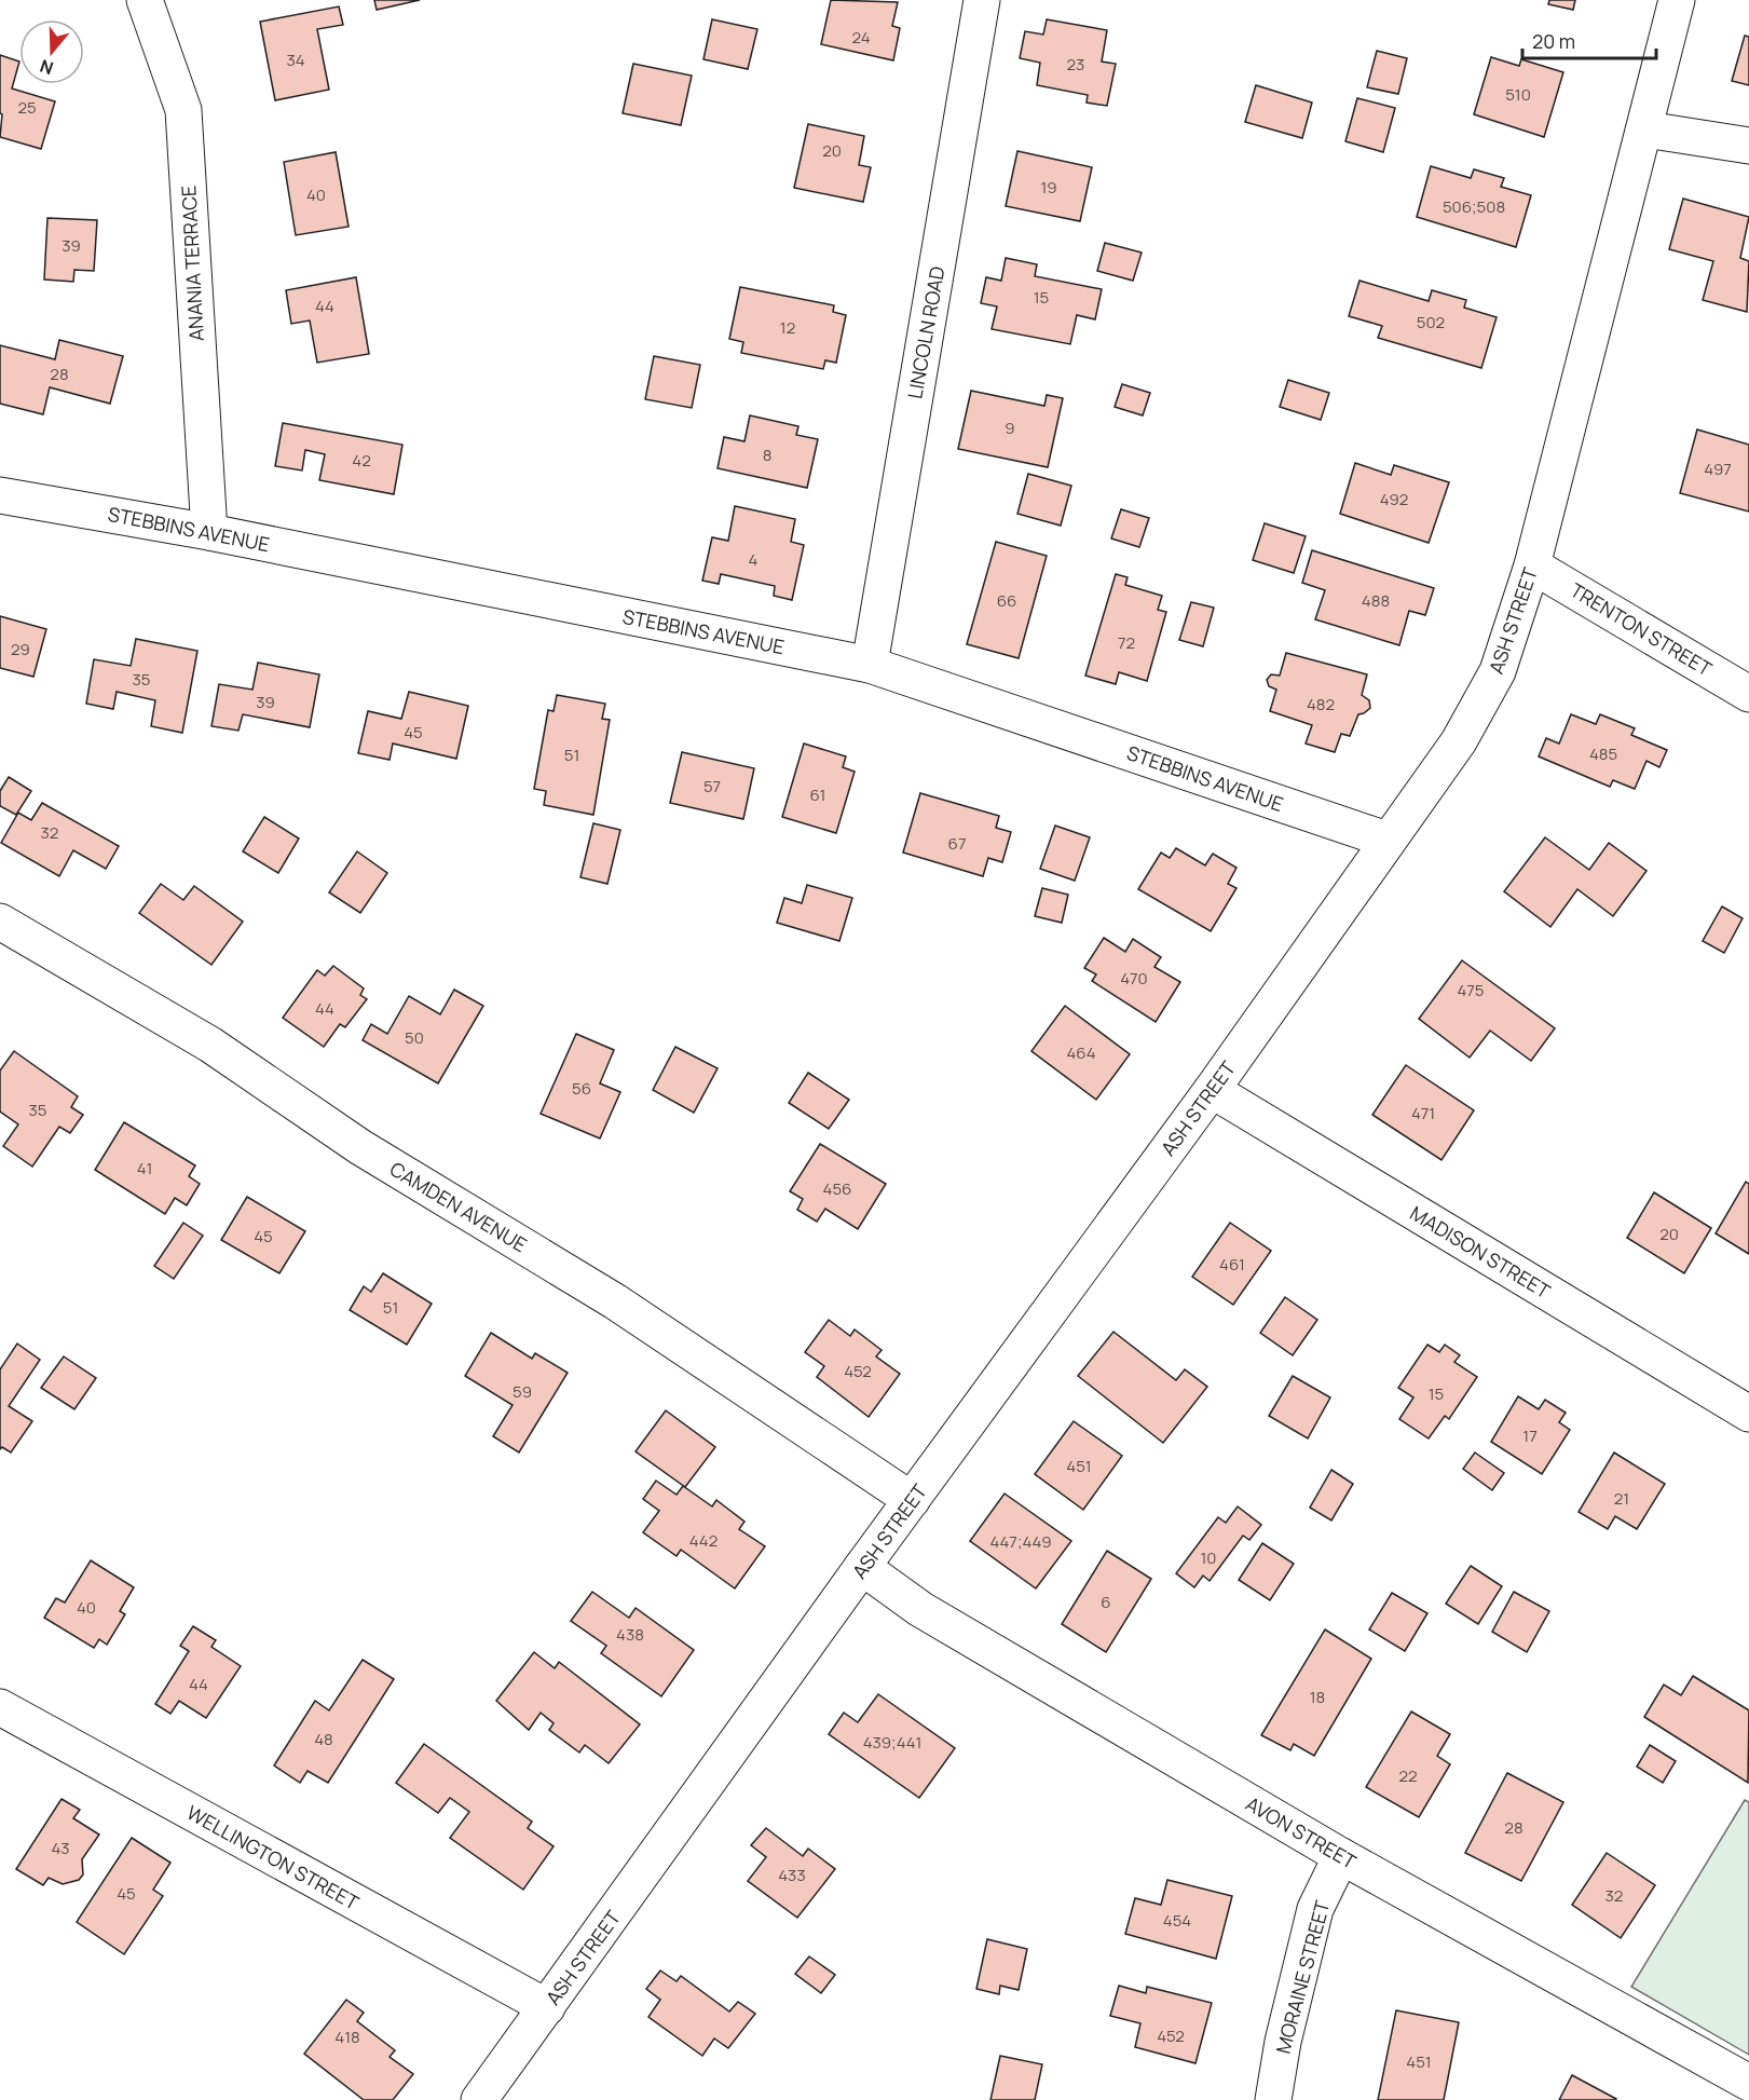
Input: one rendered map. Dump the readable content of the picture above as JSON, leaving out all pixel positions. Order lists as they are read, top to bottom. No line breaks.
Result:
{"streets":{"street":["ANANIA TERRACE","LINCOLN ROAD","STEBBINS AVENUE","ASH STREET","TRENTON STREET","CAMDEN AVENUE","MADISON STREET","AVON STREET","WELLINGTON STREET","MORAINE STREET"]},"crossings":[["ANANIA TERRACE","STEBBINS AVENUE"],["LINCOLN ROAD","STEBBINS AVENUE"],["STEBBINS AVENUE","ASH STREET"],["ASH STREET","TRENTON STREET"],["ASH STREET","CAMDEN AVENUE"],["ASH STREET","MADISON STREET"],["ASH STREET","AVON STREET"],["ASH STREET","WELLINGTON STREET"],["AVON STREET","MORAINE STREET"]],"house_numbers":["24","34","23","510","25","20","19","40","506;508","39","15","44","502","12","28","9","8","42","497","492","4","66","488","72","29","35","39","482","45","485","51","57","61","32","67","470","475","44","50","464","56","35","471","41","456","20","45","461","51","452","59","15","17","451","21","442","447;449","10","6","40","438","44","18","48","439;441","22","28","43","433","45","32","454","452","418","451"],"scale_bar":"20 m","north":"bottom"}
